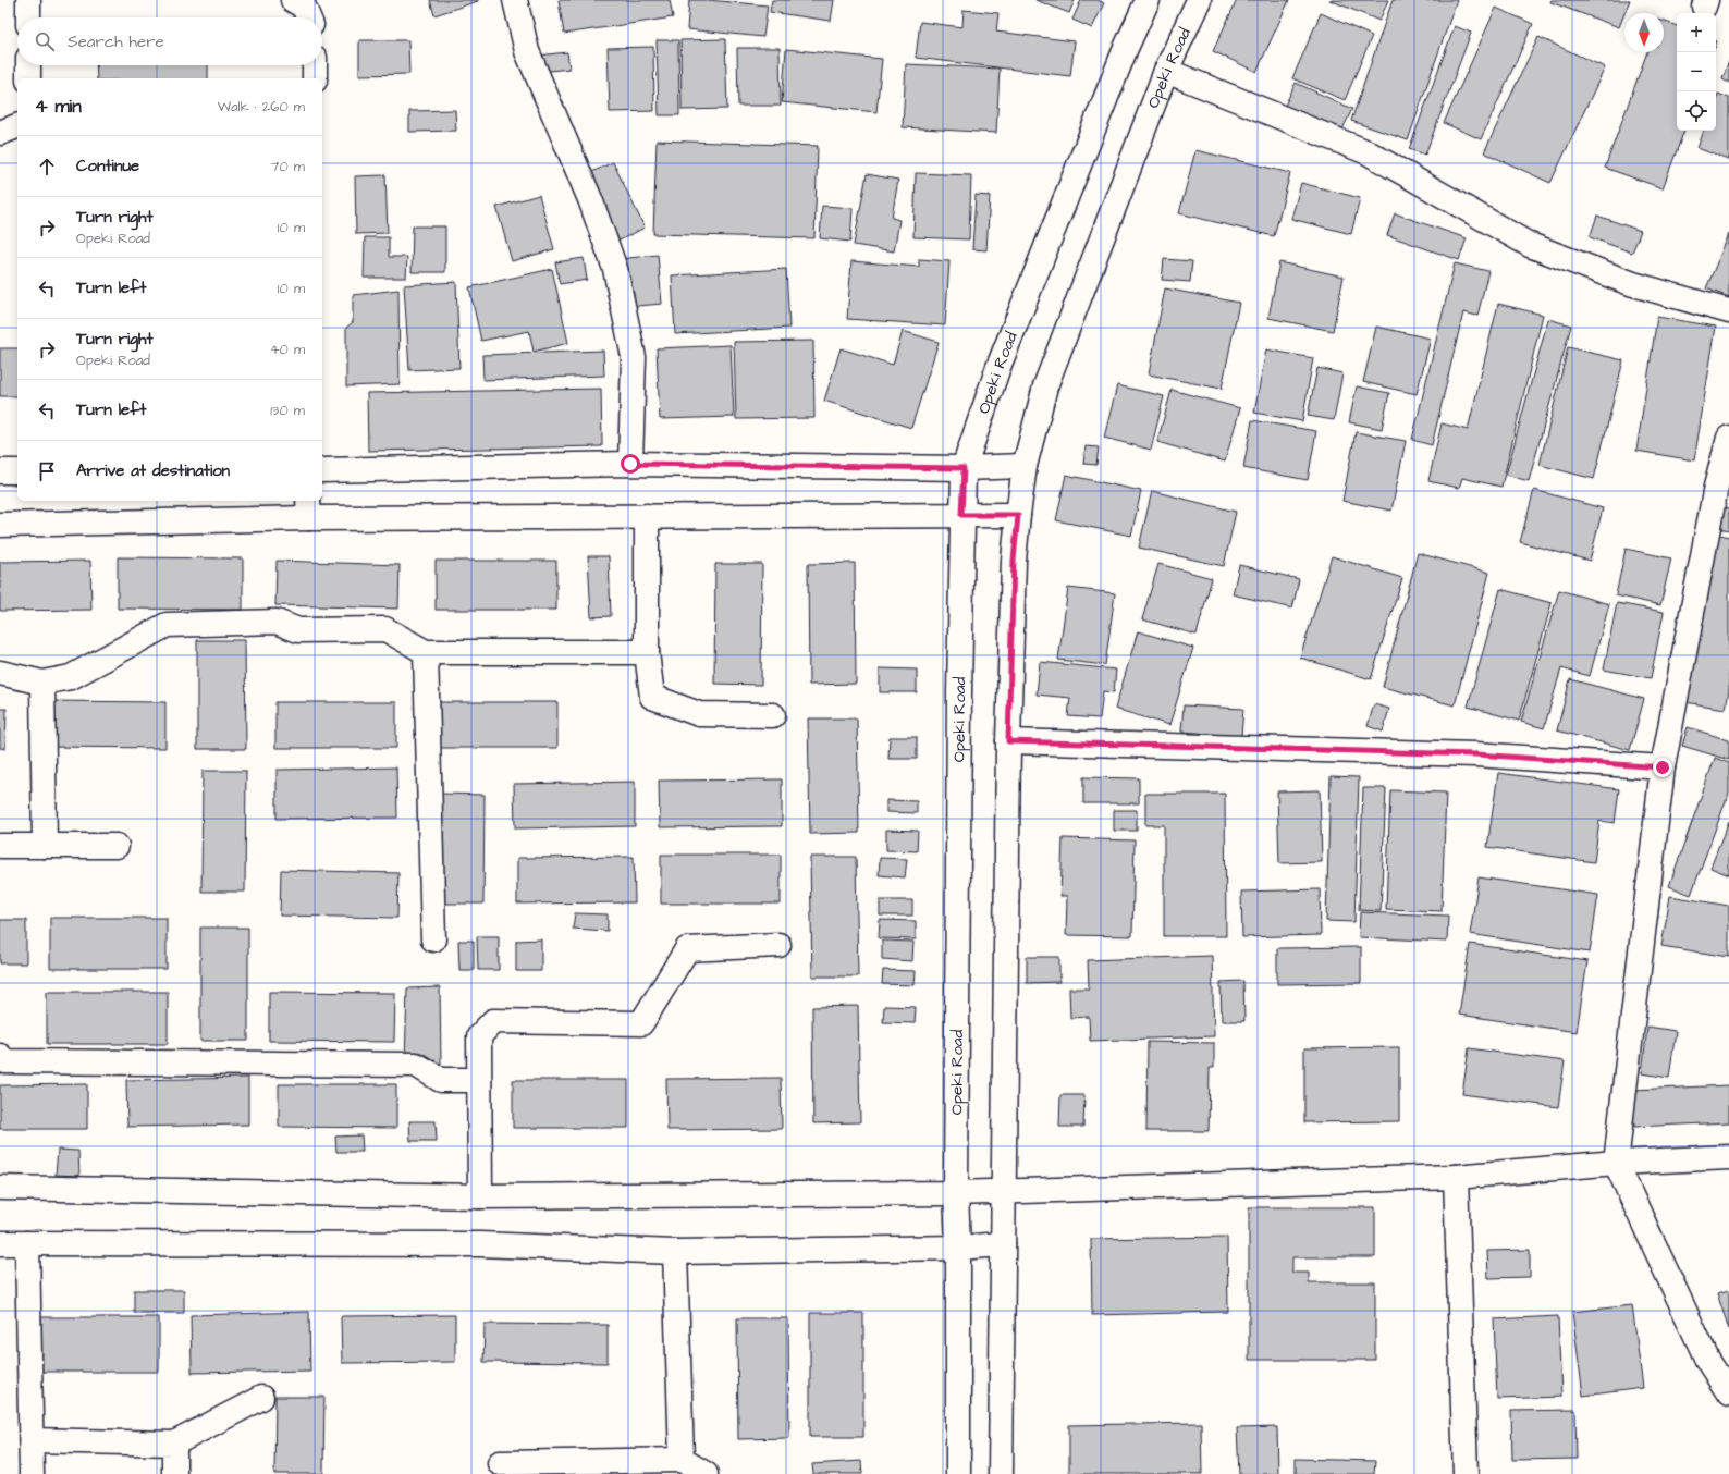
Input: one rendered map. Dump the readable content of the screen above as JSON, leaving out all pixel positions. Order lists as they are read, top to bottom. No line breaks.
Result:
{"streets":{"street":["Opeki Road"]},"north":"bottom","page":{"map_buttons":["+","−"],"search":"Search here","heading":["4 min","Walk · 260 m"],"list":[["Continue","70 m"],["Turn right","Opeki Road","10 m"],["Turn left","10 m"],["Turn right","Opeki Road","40 m"],["Turn left","130 m"],"Arrive at destination"]}}
